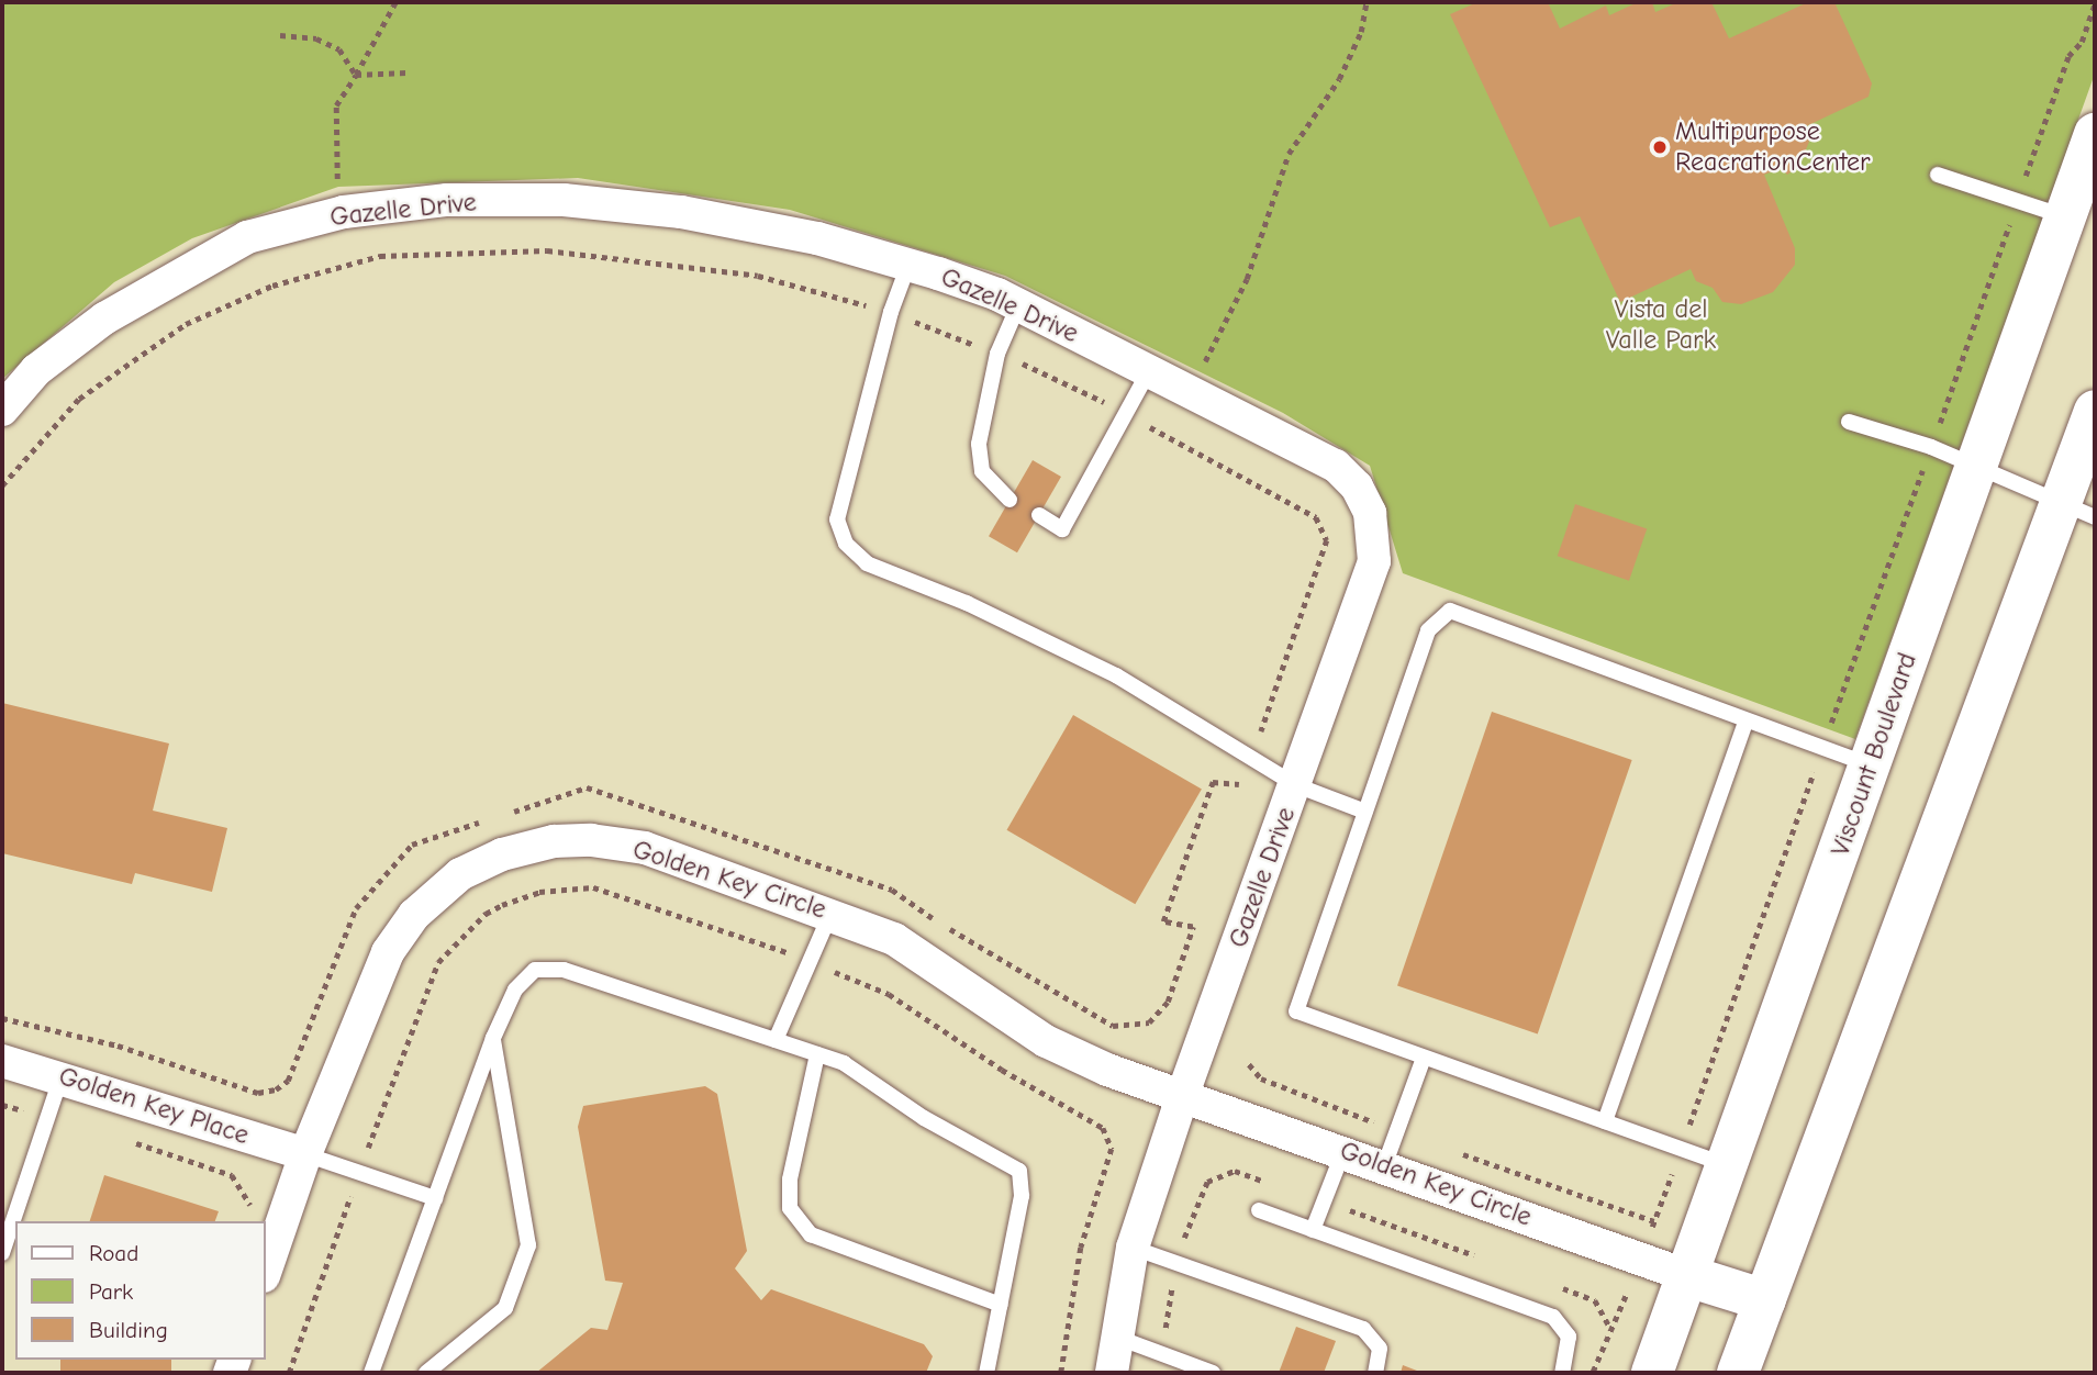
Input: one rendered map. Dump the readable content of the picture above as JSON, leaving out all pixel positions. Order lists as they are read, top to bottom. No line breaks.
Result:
{"streets":{"main road":["Viscount Boulevard"],"street":["Gazelle Drive","Golden Key Circle","Golden Key Place"]},"crossings":[["Gazelle Drive","Golden Key Circle"],["Viscount Boulevard","Golden Key Circle"],["Golden Key Circle","Golden Key Place"]],"parks":["Vista del Valle Park"],"places":["Multipurpose ReacrationCenter"],"legend":["Road","Park","Building"]}
